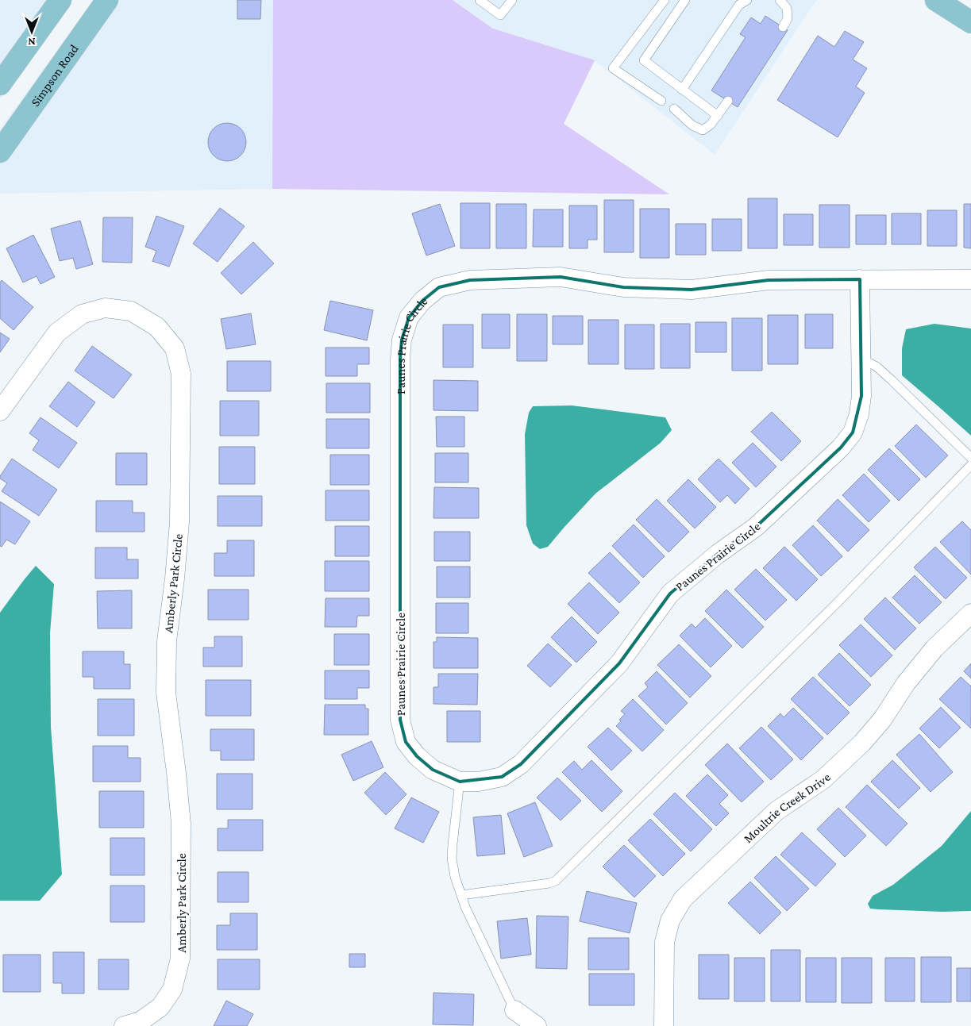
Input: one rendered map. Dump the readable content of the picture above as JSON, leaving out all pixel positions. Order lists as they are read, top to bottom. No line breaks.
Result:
{"streets":{"main road":["Simpson Road"],"street":["Paunes Prairie Circle","Amberly Park Circle","Moultrie Creek Drive"]},"north":"bottom"}
